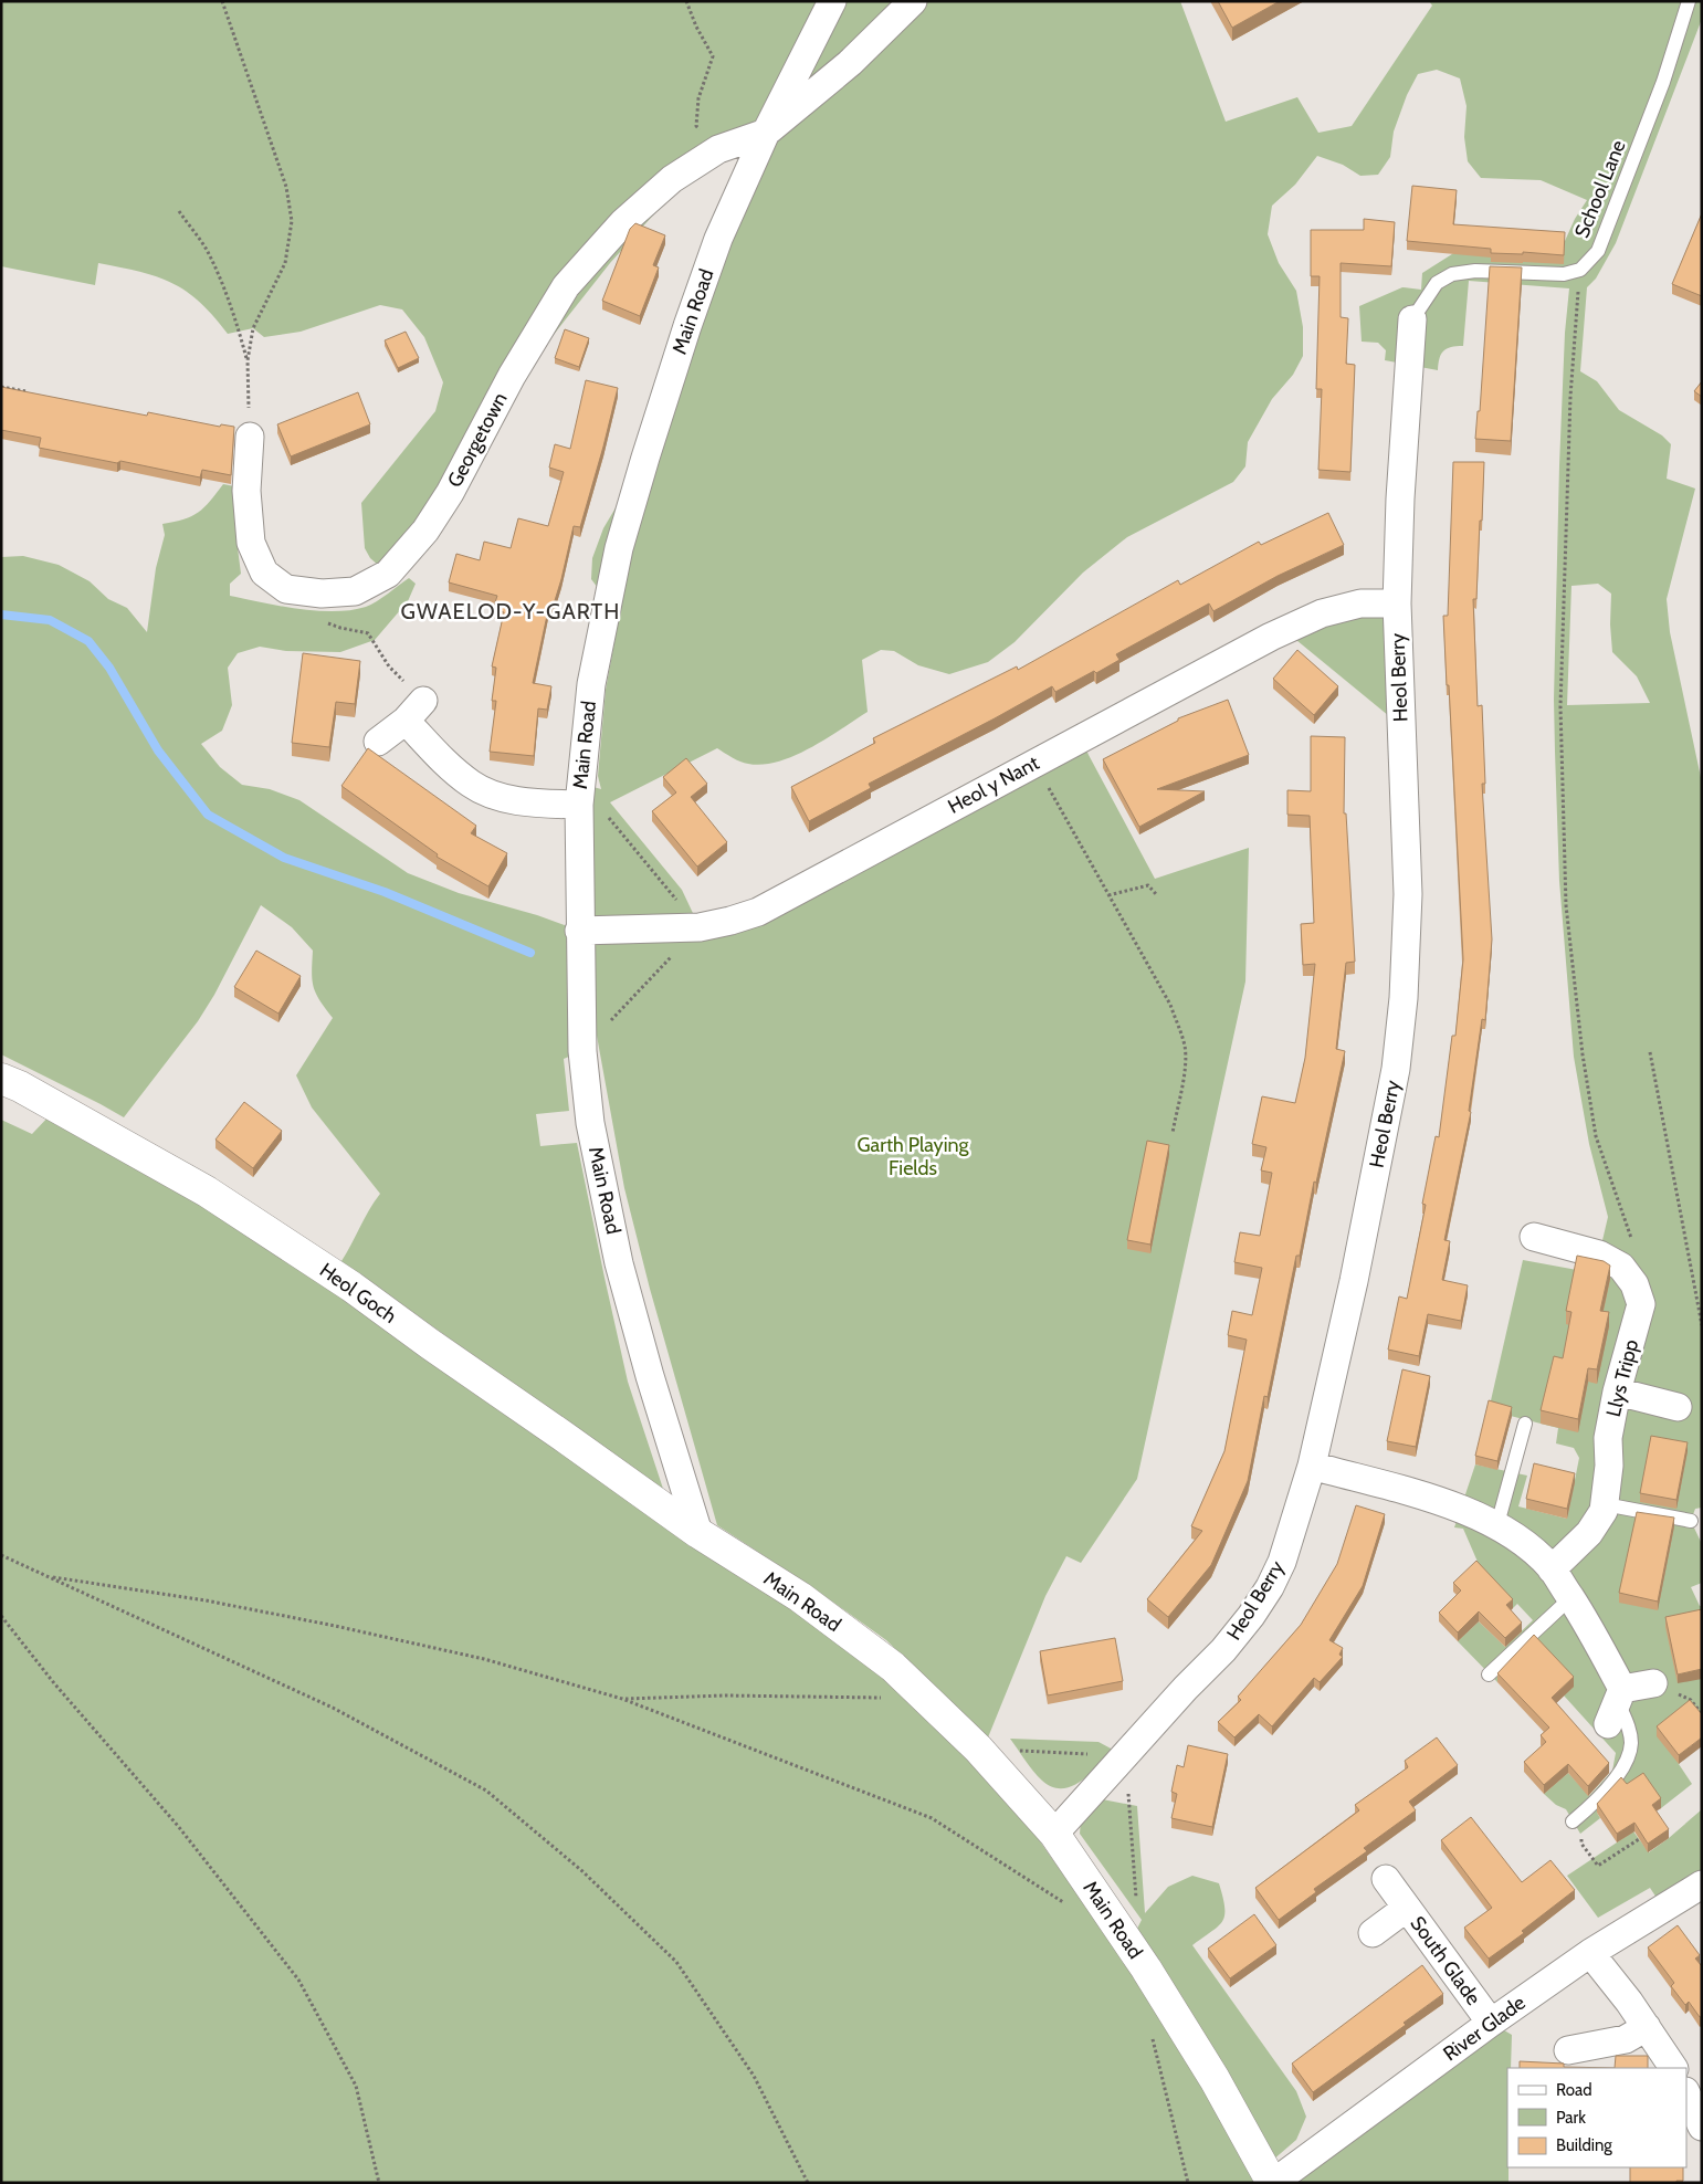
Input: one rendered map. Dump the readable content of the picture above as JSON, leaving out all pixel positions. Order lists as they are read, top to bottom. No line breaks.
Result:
{"streets":{"street":["Main Road","Georgetown","Heol Berry","Heol y Nant","Heol Goch","Llys Tripp","South Glade","River Glade"],"lane":["School Lane"]},"crossings":[["Main Road","Georgetown"],["Main Road","Heol Berry"],["Main Road","Heol y Nant"],["Main Road","Heol Goch"],["Main Road","River Glade"],["Heol Berry","Heol y Nant"],["South Glade","River Glade"]],"districts":["GWAELOD-Y-GARTH"],"parks":["Garth Playing Fields"],"legend":["Road","Park","Building"]}
